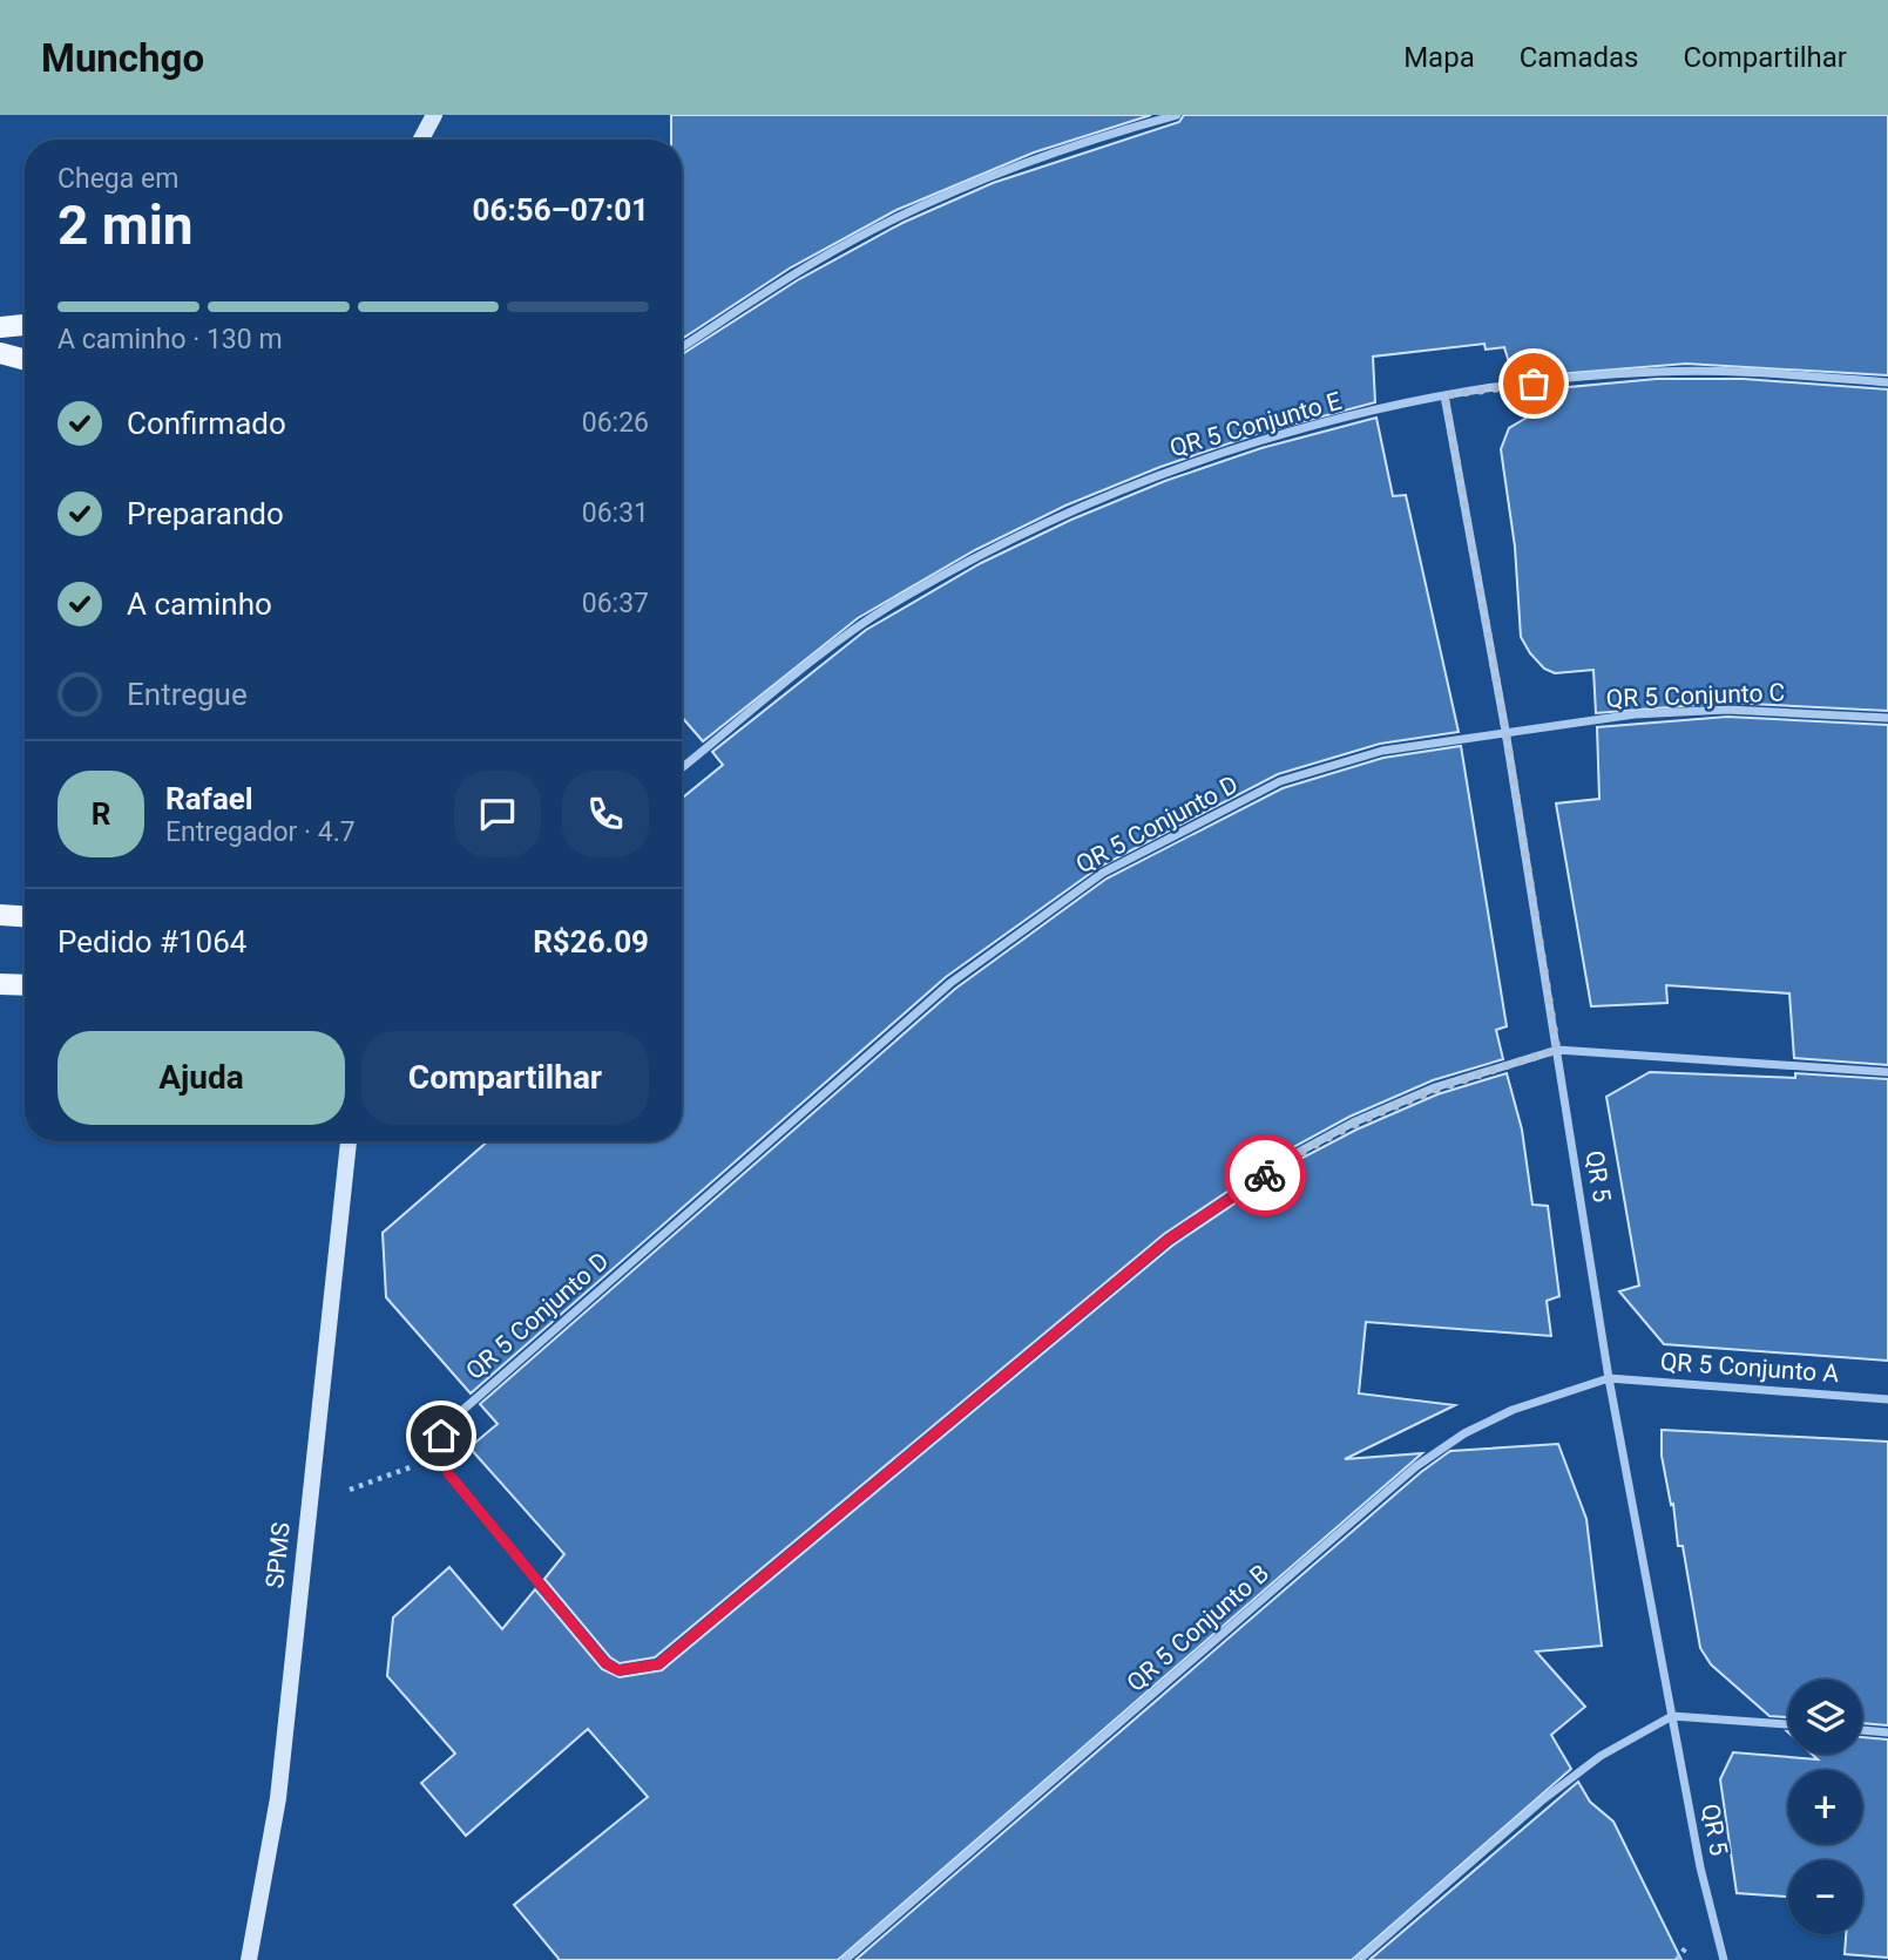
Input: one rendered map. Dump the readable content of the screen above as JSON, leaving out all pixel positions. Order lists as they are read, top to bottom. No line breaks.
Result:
{"streets":{"street":["QR 5 Conjunto E","QR 5 Conjunto C","QR 5 Conjunto D","QR 5","QR 5 Conjunto A","SPMS","QR 5 Conjunto B"]},"crossings":[["QR 5 Conjunto E","QR 5"],["QR 5 Conjunto C","QR 5 Conjunto D"],["QR 5 Conjunto C","QR 5"],["QR 5 Conjunto D","QR 5"],["QR 5","QR 5 Conjunto A"],["QR 5","QR 5 Conjunto B"],["QR 5 Conjunto A","QR 5 Conjunto B"]],"page":{"header":"Munchgo","nav":["Mapa","Camadas","Compartilhar"],"heading":["2 min","Chega em","06:56–07:01"],"panel":["Rafael","Entregador · 4.7","Pedido #1064","R$26.09"],"bar":"A caminho · 130 m","list":[["Confirmado","06:26"],["Preparando","06:31"],["A caminho","06:37"],"Entregue"],"round":"R","buttons":["Ajuda","Compartilhar"],"map_buttons":["+","−"]}}
